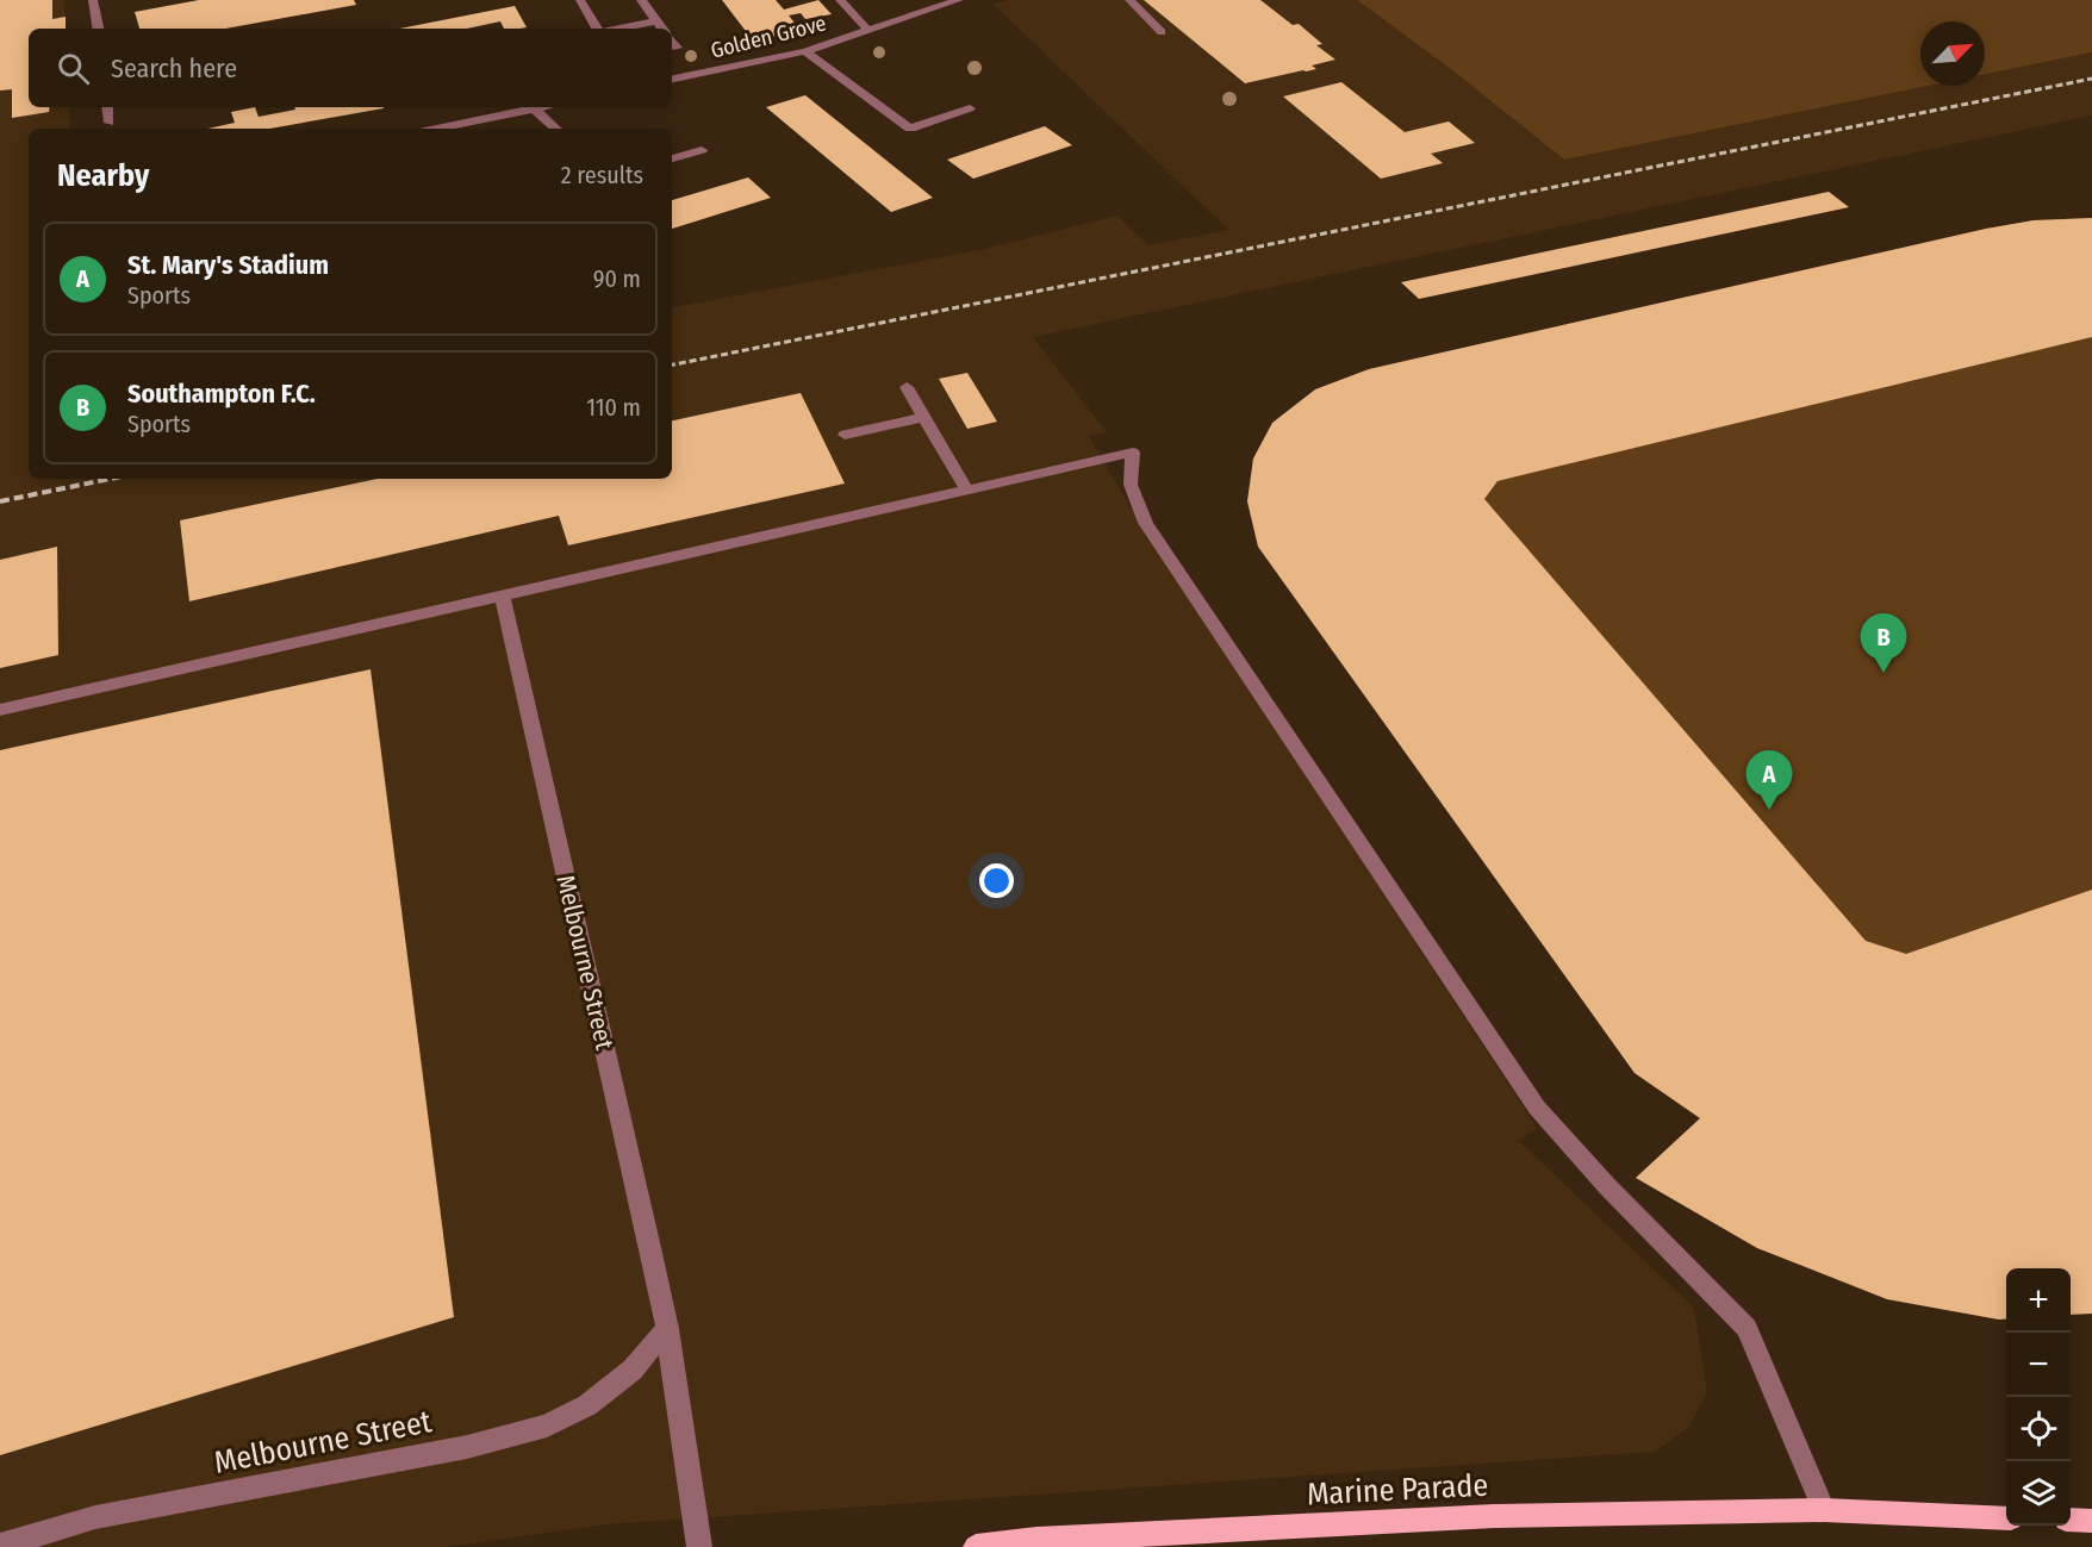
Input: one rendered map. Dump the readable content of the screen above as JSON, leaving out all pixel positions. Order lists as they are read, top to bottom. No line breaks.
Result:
{"streets":{"main road":["Marine Parade"],"street":["Golden Grove","Melbourne Street"]},"north":"top right","page":{"search":"Search here","heading":["Nearby","2 results"],"list":[{"mark":"A","name":"St. Mary's Stadium","note":"Sports","value":"90 m"},{"mark":"B","name":"Southampton F.C.","note":"Sports","value":"110 m"}],"pins":["B","A"],"map_buttons":["+","−"]}}
